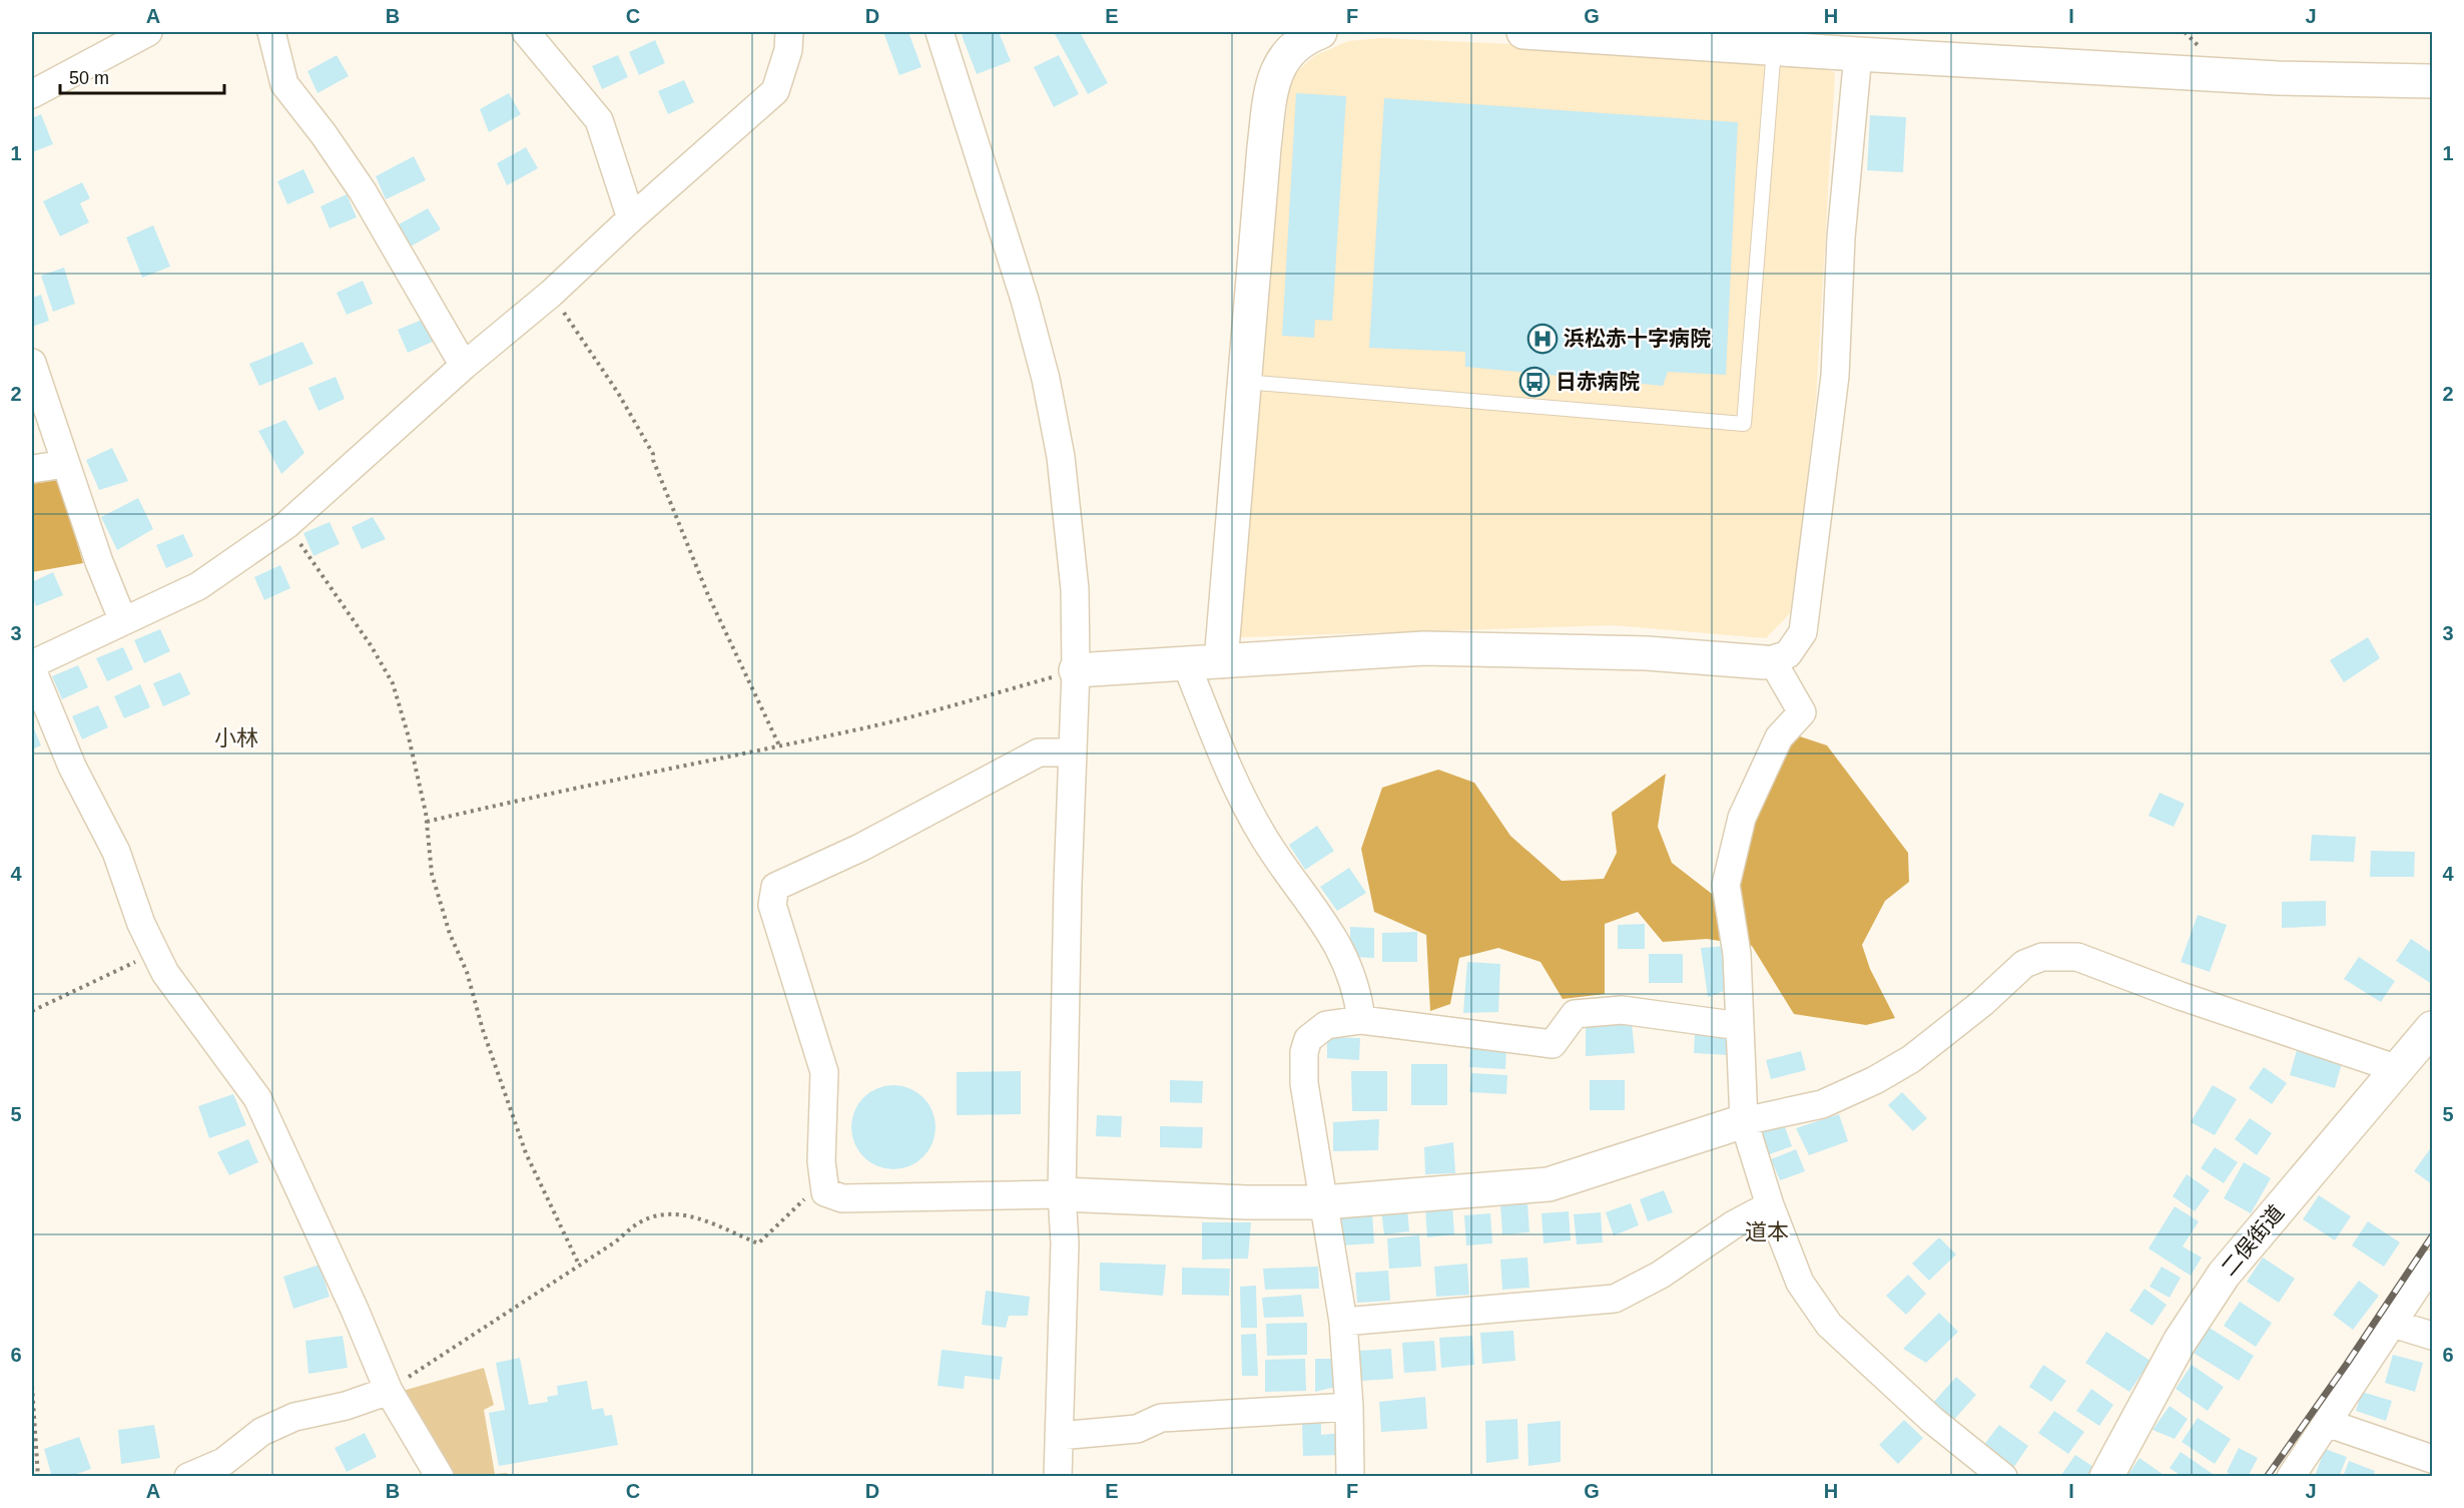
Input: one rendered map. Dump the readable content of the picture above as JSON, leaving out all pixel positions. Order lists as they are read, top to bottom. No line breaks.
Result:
{"streets":{"street":["二俣街道"]},"districts":["小林","道本"],"places":{"hospital":["浜松赤十字病院"],"bus stop":["日赤病院"]},"scale_bar":"50 m","grid":{"columns":["A","B","C","D","E","F","G","H","I","J"],"rows":["1","2","3","4","5","6"]}}
